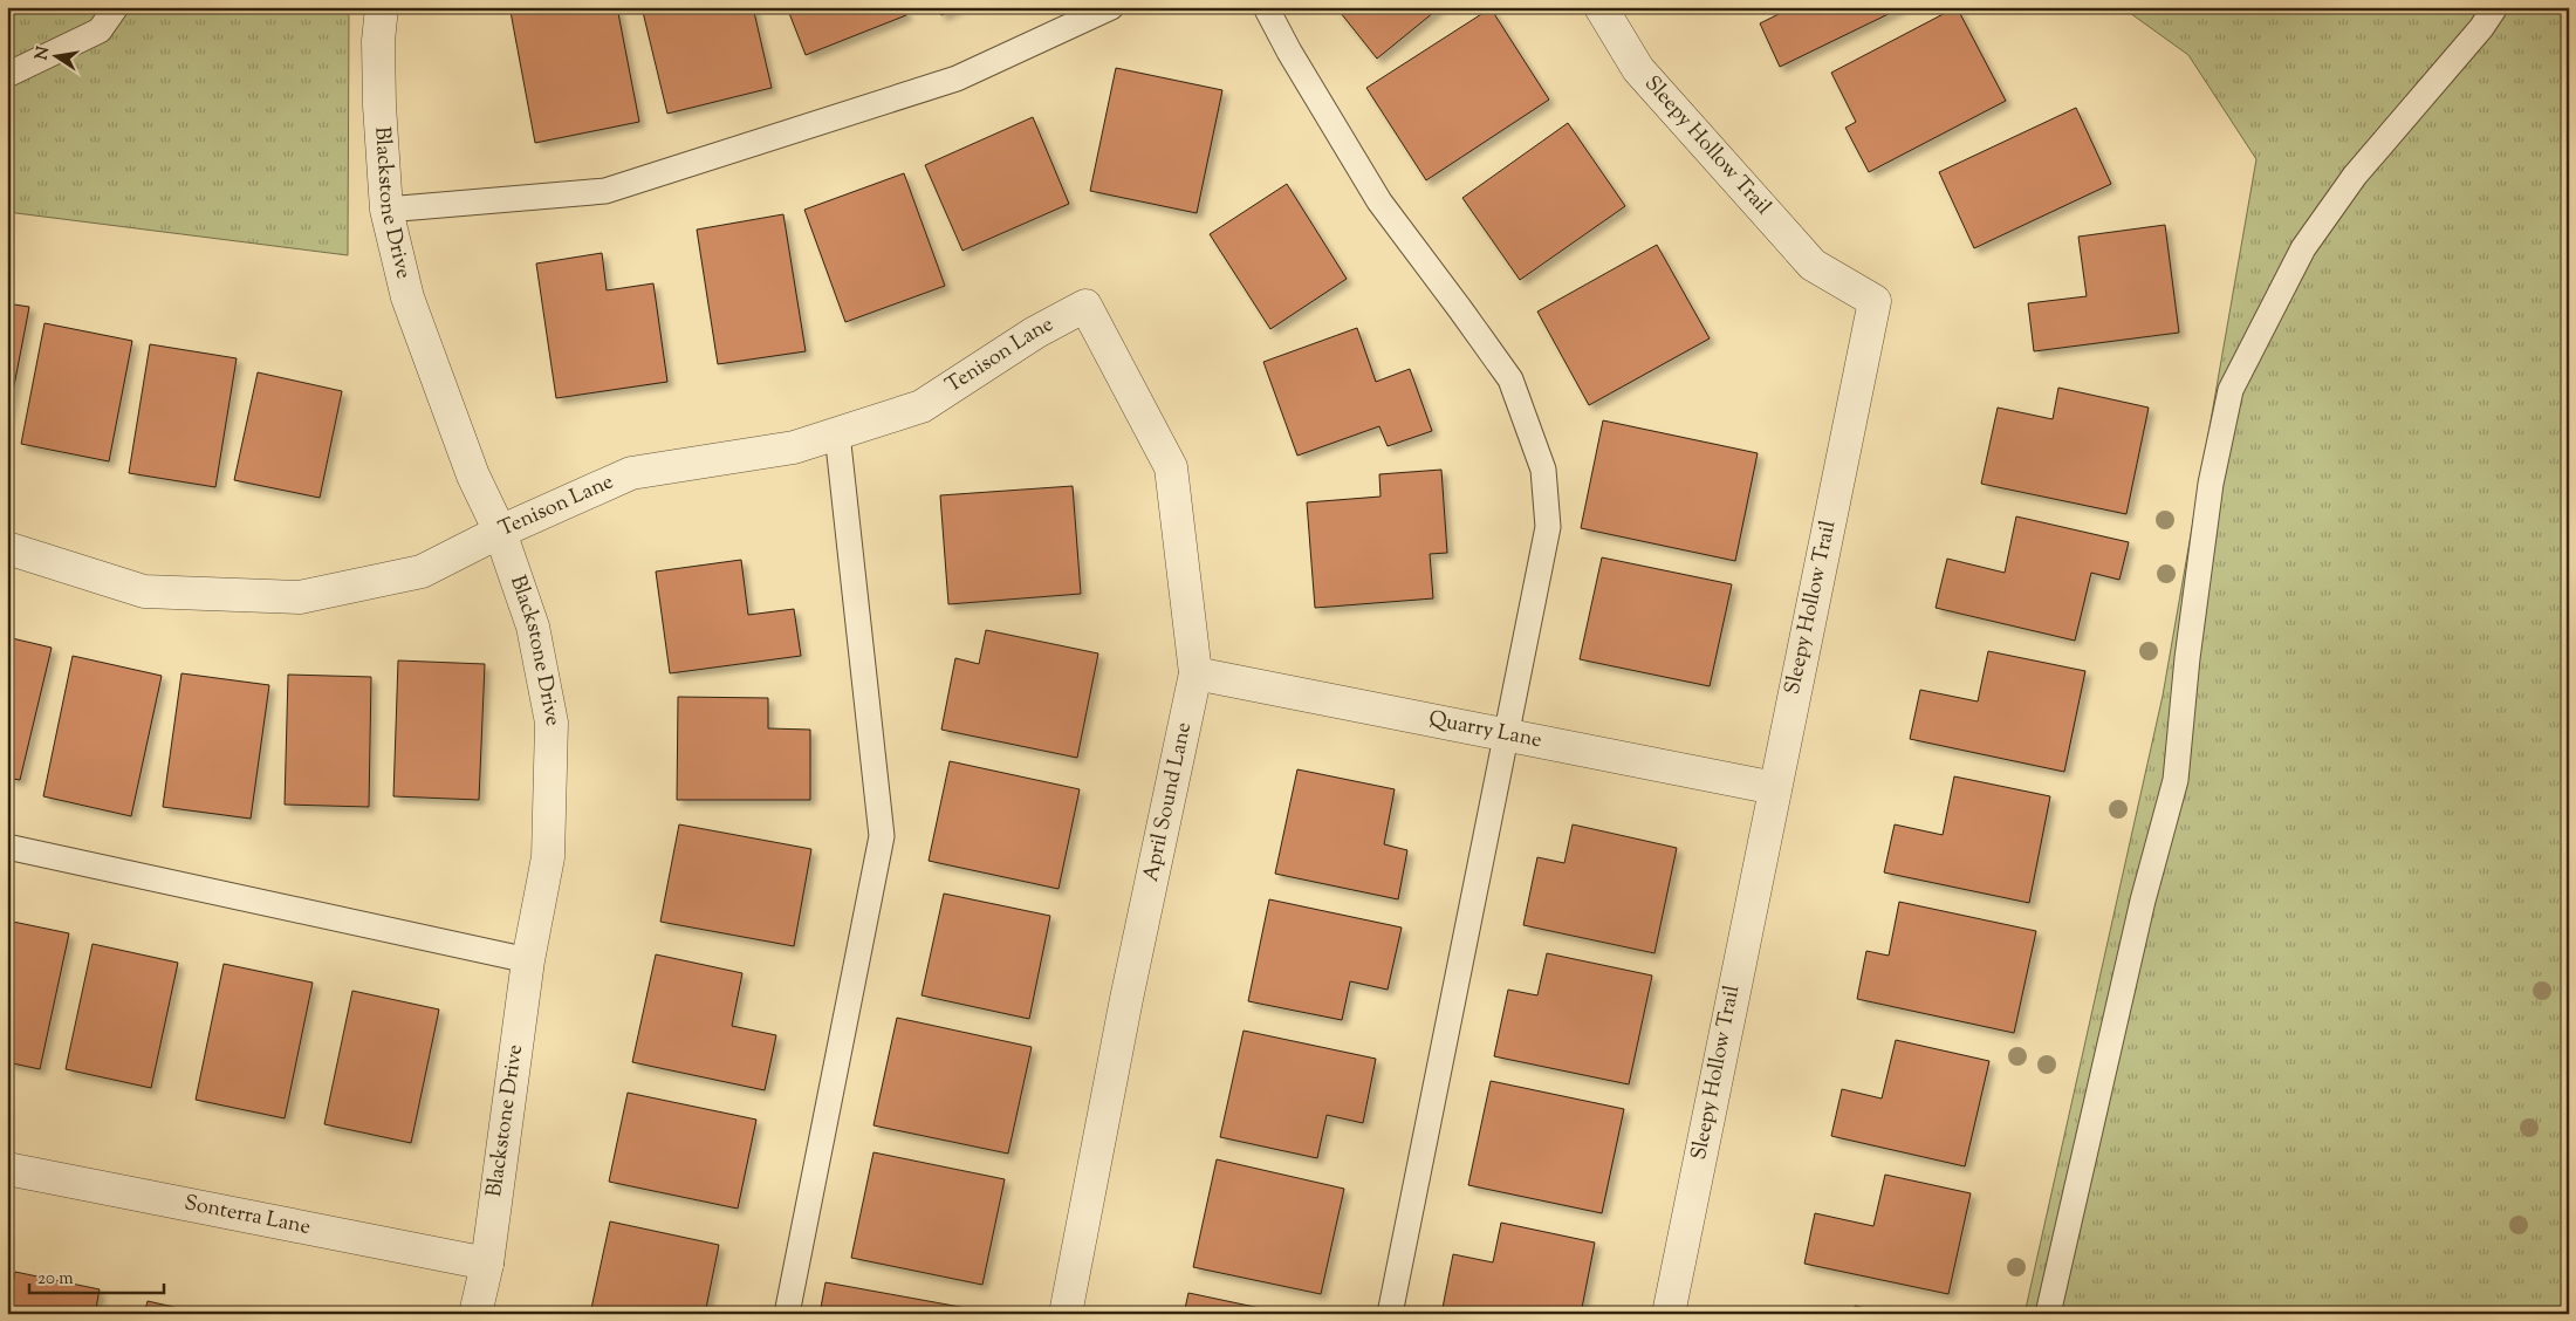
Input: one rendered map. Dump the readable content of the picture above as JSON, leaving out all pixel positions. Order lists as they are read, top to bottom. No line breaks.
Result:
{"streets":{"street":["Sleepy Hollow Trail","Blackstone Drive","Tenison Lane","Quarry Lane","April Sound Lane","Sonterra Lane"]},"crossings":[["Sleepy Hollow Trail","Quarry Lane"],["Blackstone Drive","Tenison Lane"],["Blackstone Drive","Sonterra Lane"],["Tenison Lane","April Sound Lane"],["Quarry Lane","April Sound Lane"]],"scale_bar":"20 m","north":"left"}
